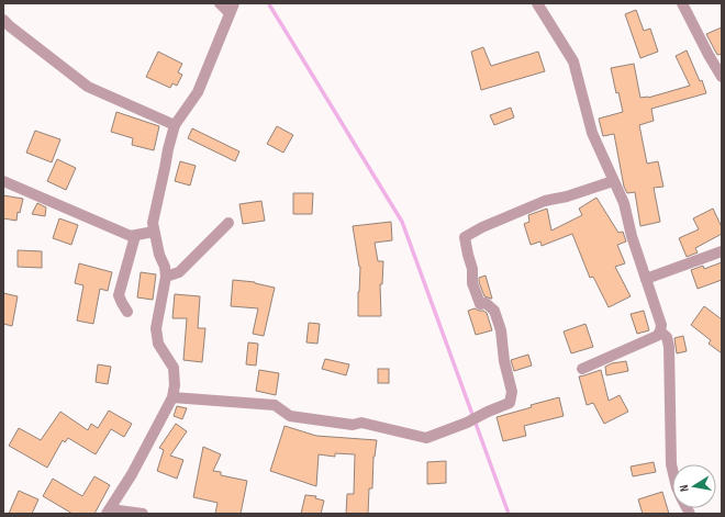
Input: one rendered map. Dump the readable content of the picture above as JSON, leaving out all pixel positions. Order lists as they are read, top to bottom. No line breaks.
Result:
{"north":"left"}
